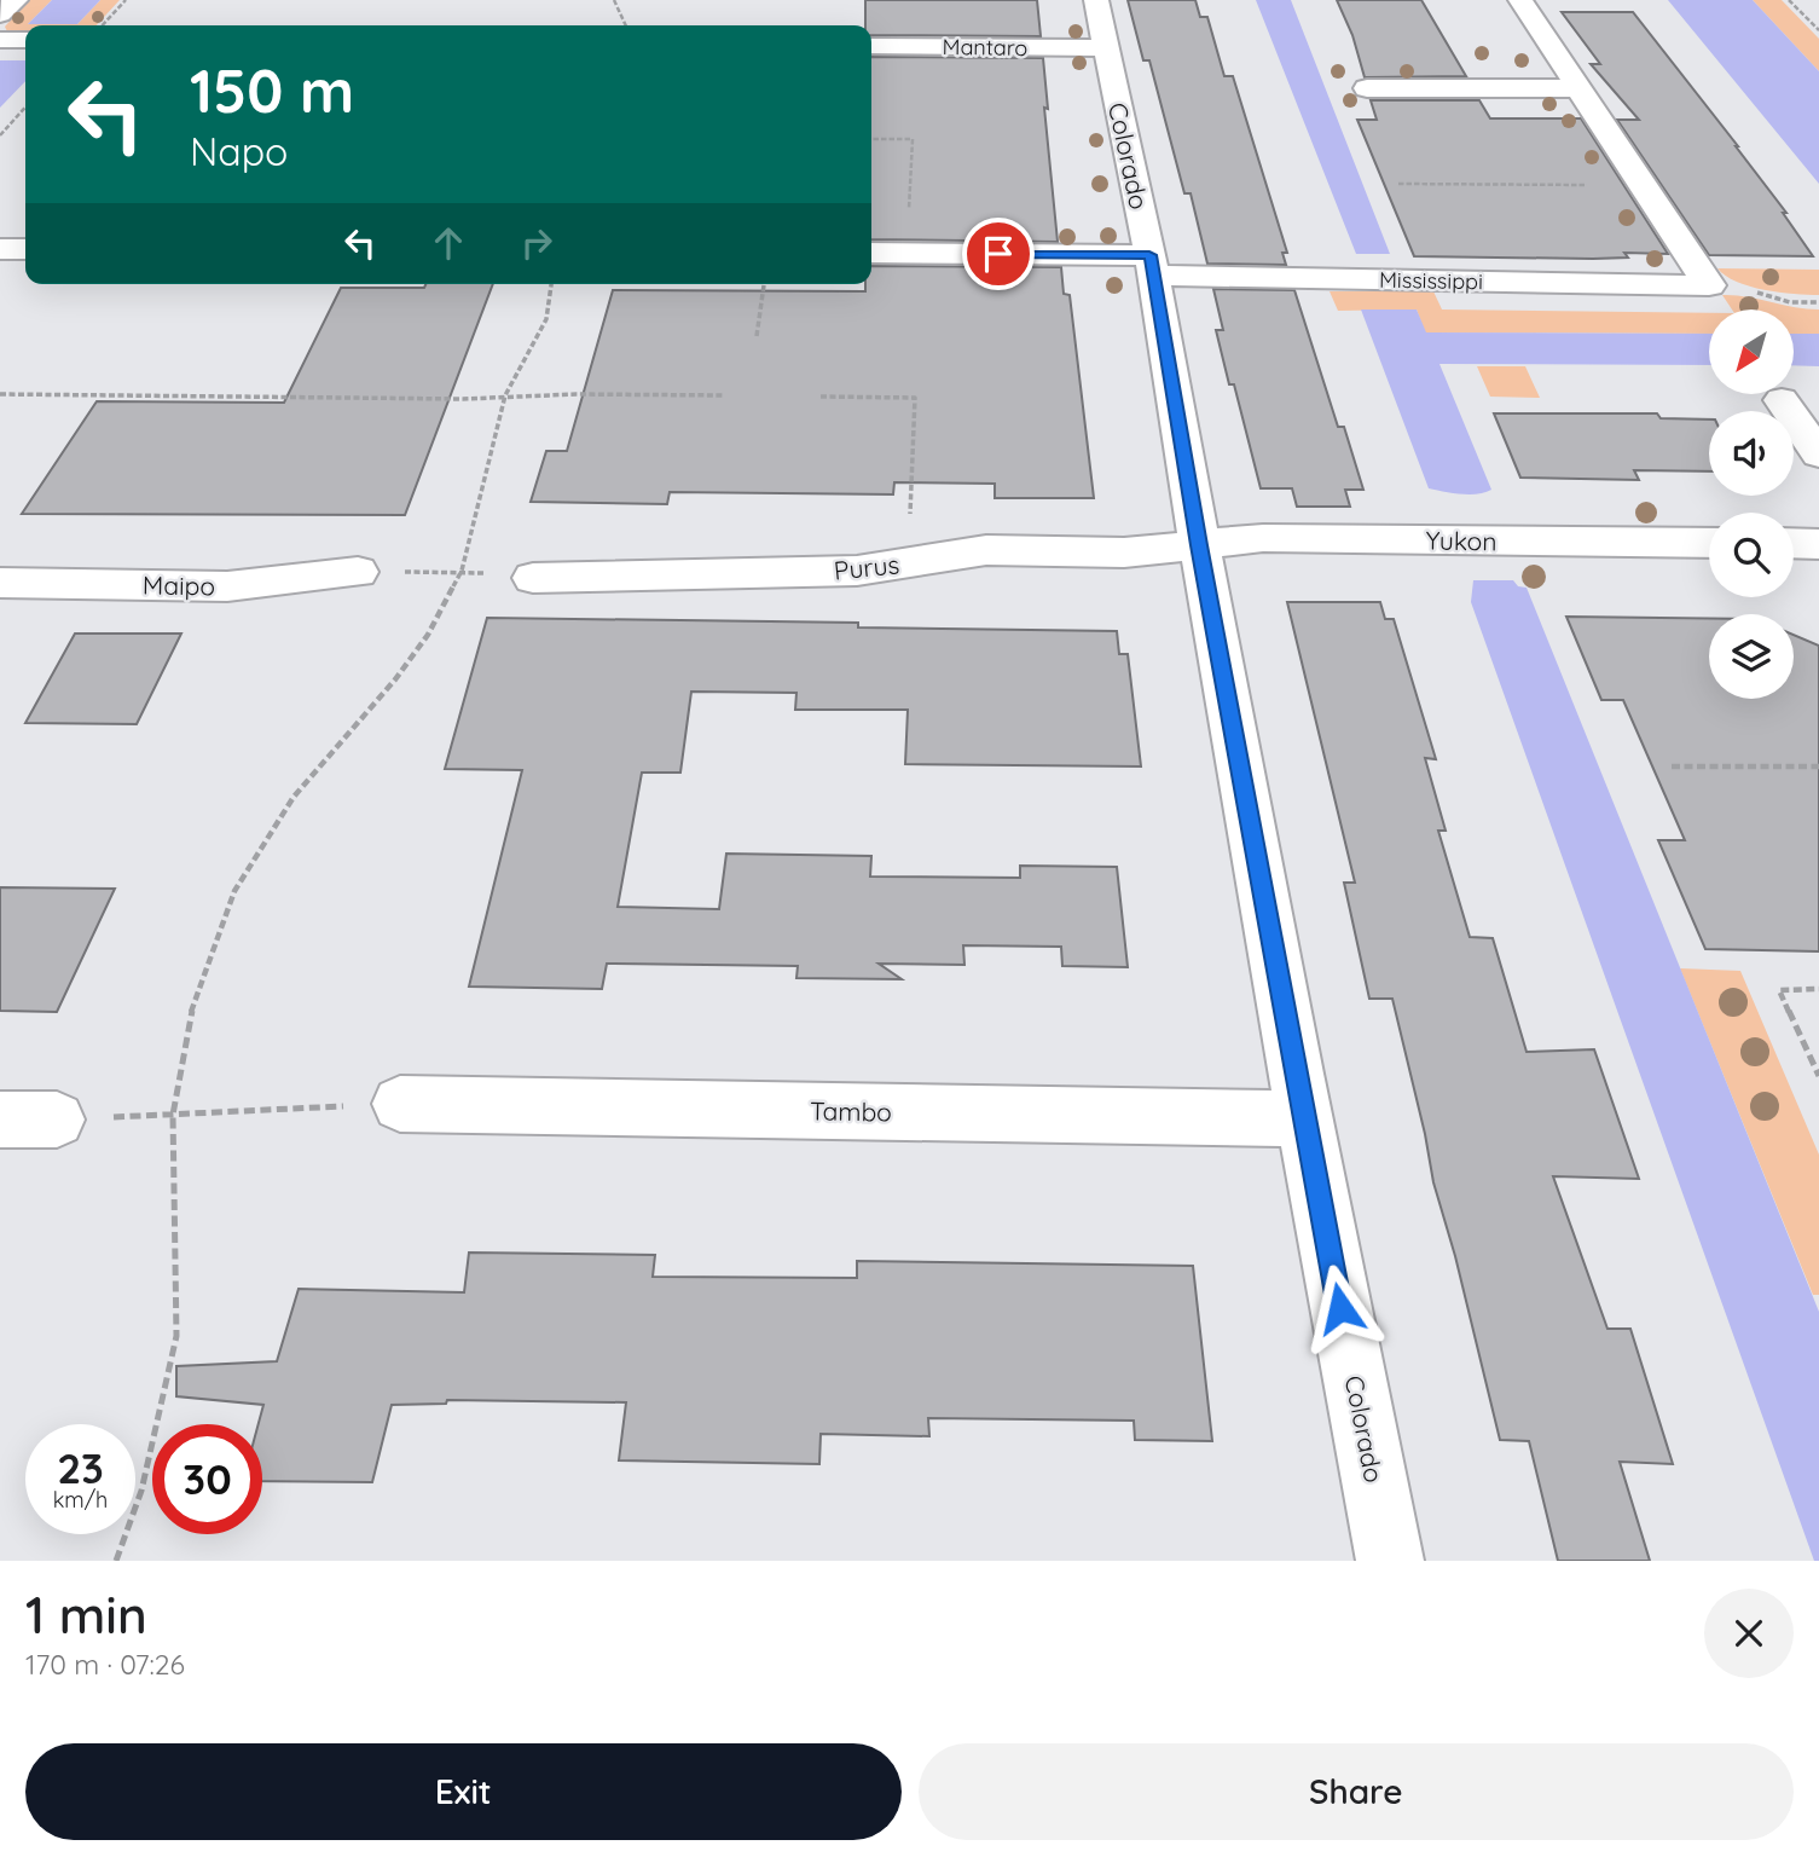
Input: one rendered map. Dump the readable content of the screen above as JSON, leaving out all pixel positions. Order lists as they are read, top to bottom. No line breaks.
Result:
{"streets":{"street":["Mantaro","Colorado","Mississippi","Yukon","Purus","Maipo","Tambo"]},"crossings":[["Mantaro","Colorado"],["Colorado","Mississippi"],["Colorado","Yukon"],["Colorado","Purus"],["Colorado","Tambo"],["Yukon","Purus"]],"north":"bottom left","page":{"turn":["150 m","Napo"],"speed":"23 km/h","limit":"30","heading":["1 min","170 m · 07:26"],"buttons":["Exit","Share"]}}
